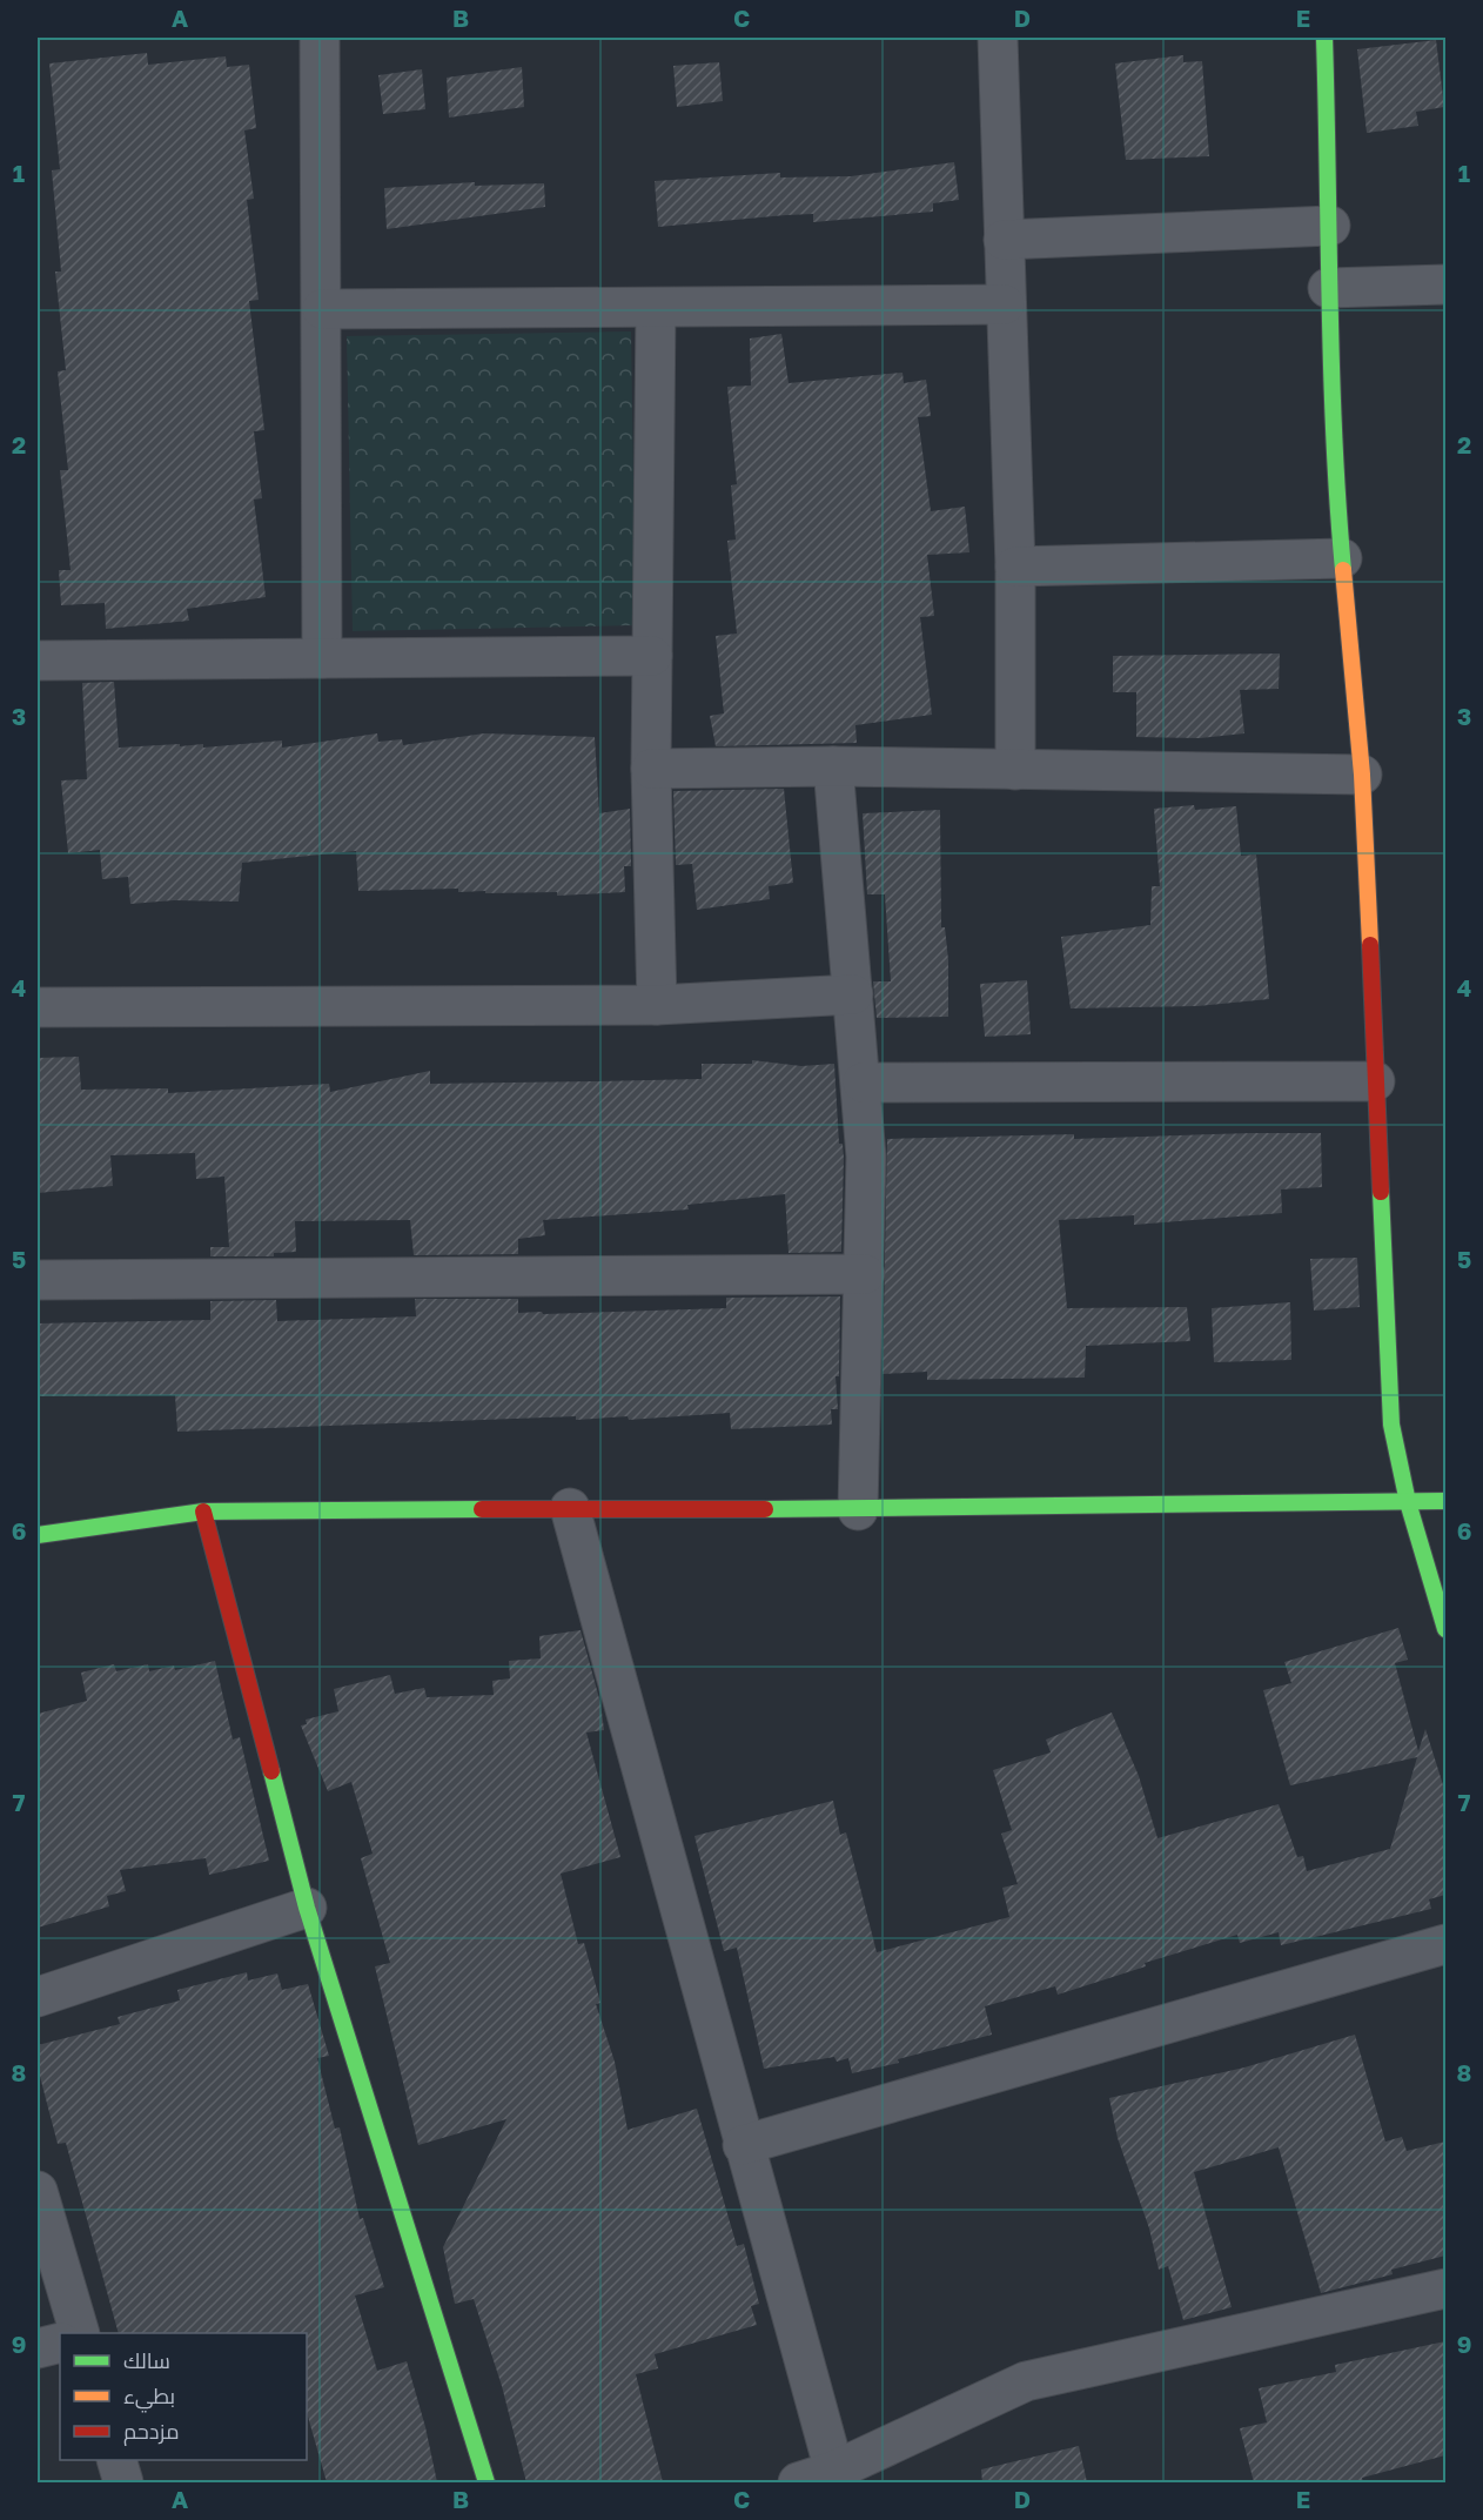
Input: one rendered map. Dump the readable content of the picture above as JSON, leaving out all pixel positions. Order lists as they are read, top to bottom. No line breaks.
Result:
{"legend":["سالك","بطيء","مزدحم"],"grid":{"columns":["A","B","C","D","E"],"rows":["1","2","3","4","5","6","7","8","9"]}}
